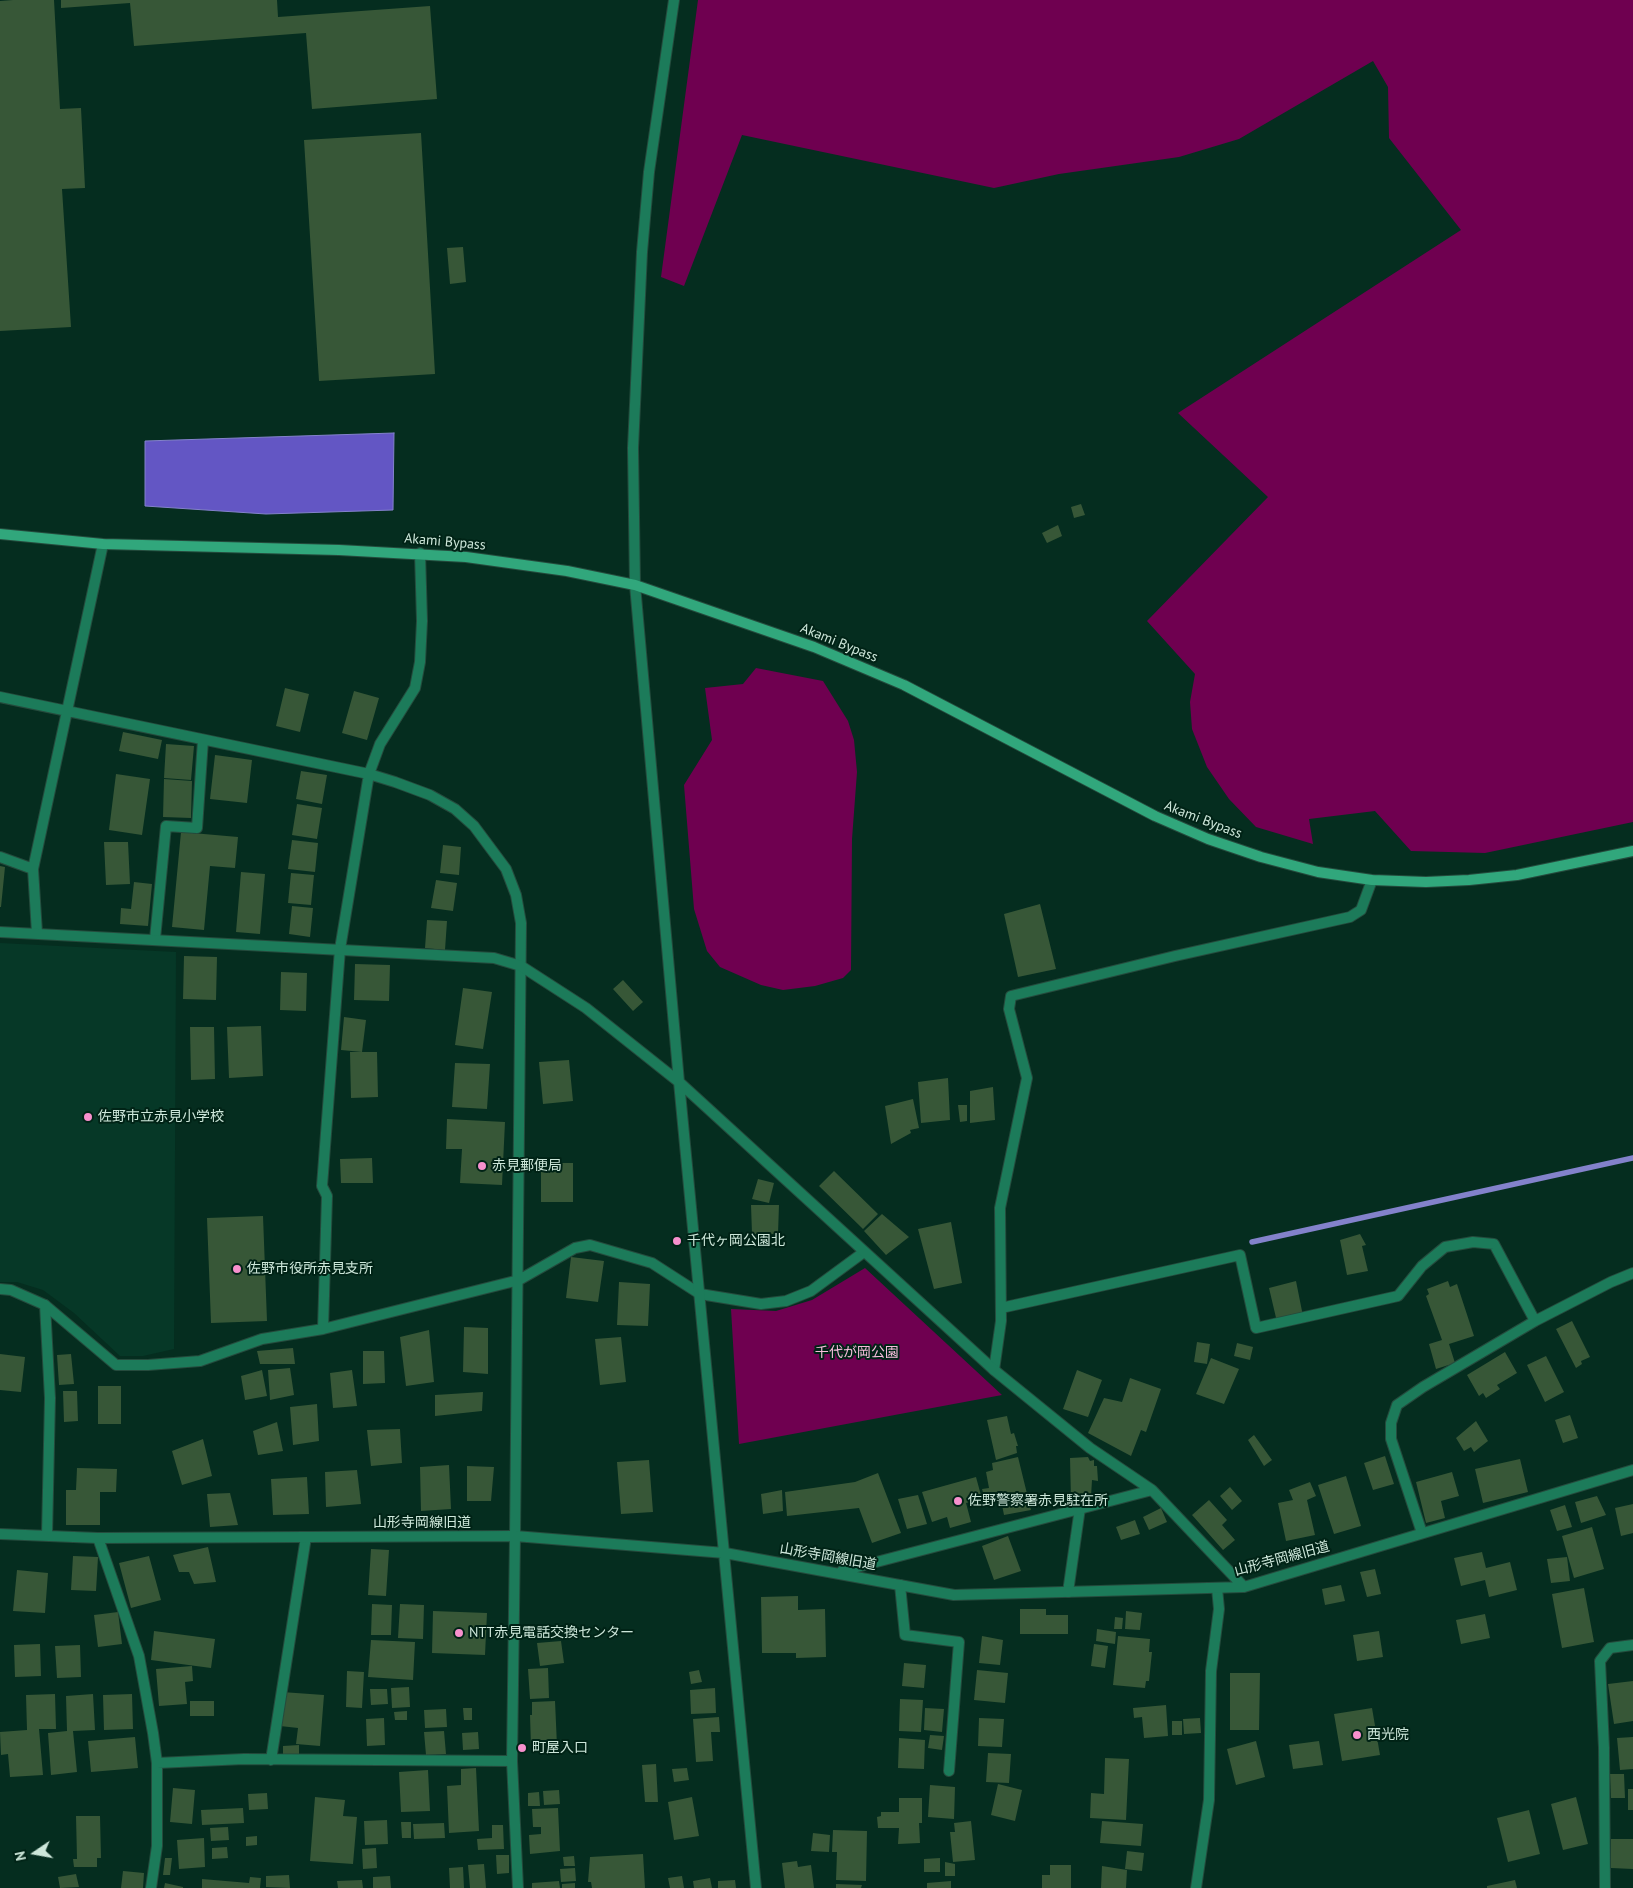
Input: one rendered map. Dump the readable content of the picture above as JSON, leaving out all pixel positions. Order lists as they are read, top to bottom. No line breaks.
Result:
{"streets":{"main road":["Akami Bypass"],"street":["山形寺岡線旧道"]},"parks":["千代が岡公園"],"places":["佐野市立赤見小学校","赤見郵便局","千代ヶ岡公園北","佐野市役所赤見支所","佐野警察署赤見駐在所","NTT赤見電話交換センター","西光院","町屋入口"],"north":"left"}
